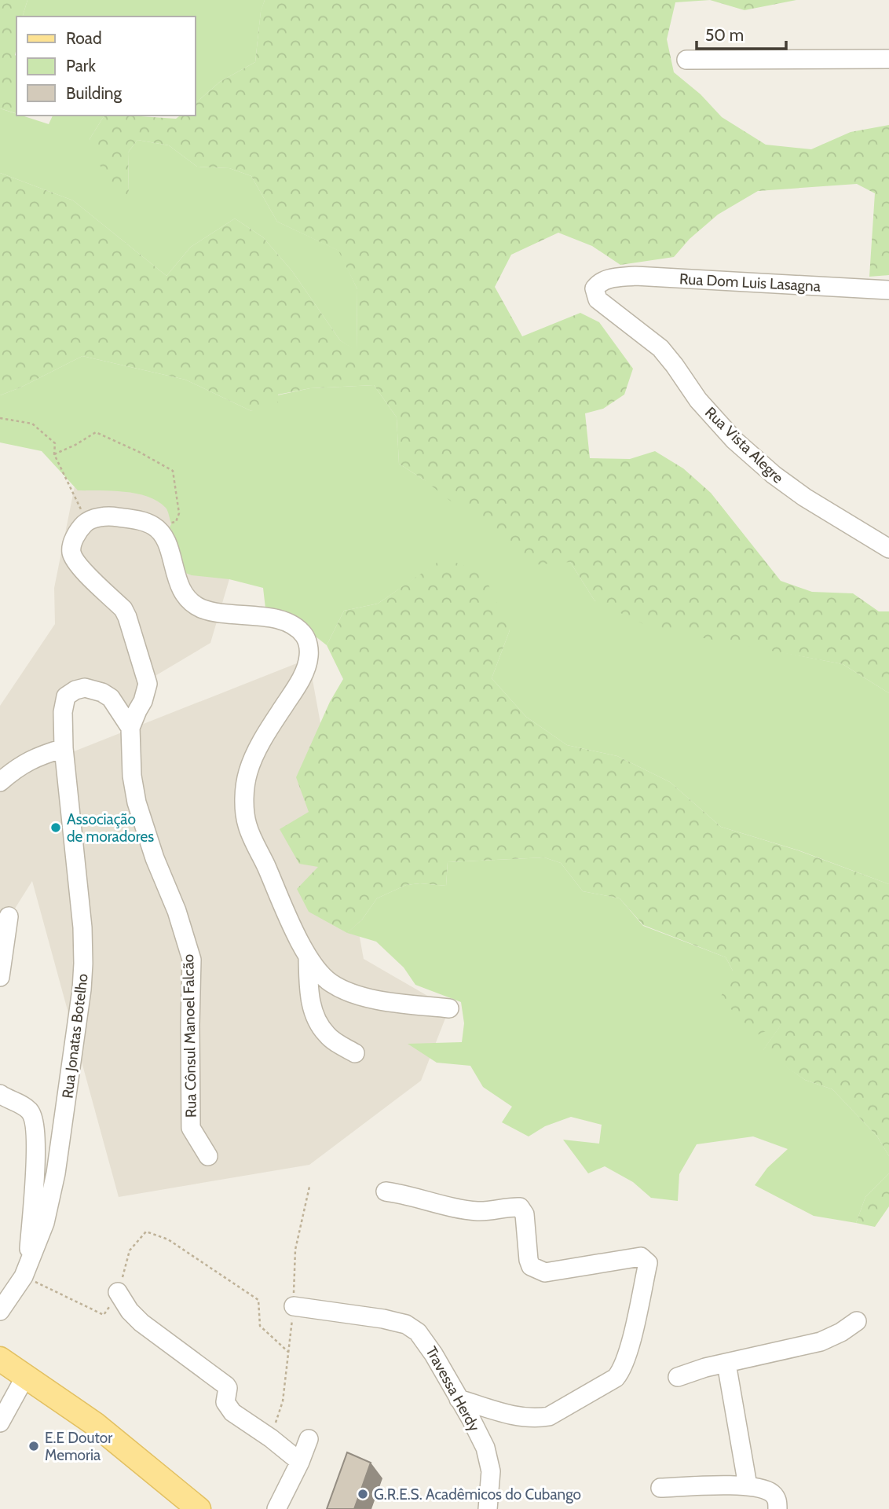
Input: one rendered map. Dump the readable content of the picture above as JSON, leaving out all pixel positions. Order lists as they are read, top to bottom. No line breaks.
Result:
{"streets":{"street":["Rua Dom Luis Lasagna","Rua Vista Alegre","Rua Jonatas Botelho","Rua Cônsul Manoel Falcão","Travessa Herdy"]},"crossings":[["Rua Dom Luis Lasagna","Rua Vista Alegre"]],"places":["Associação de moradores","E.E Doutor Memoria","G.R.E.S. Acadêmicos do Cubango"],"legend":["Road","Park","Building"],"scale_bar":"50 m"}
